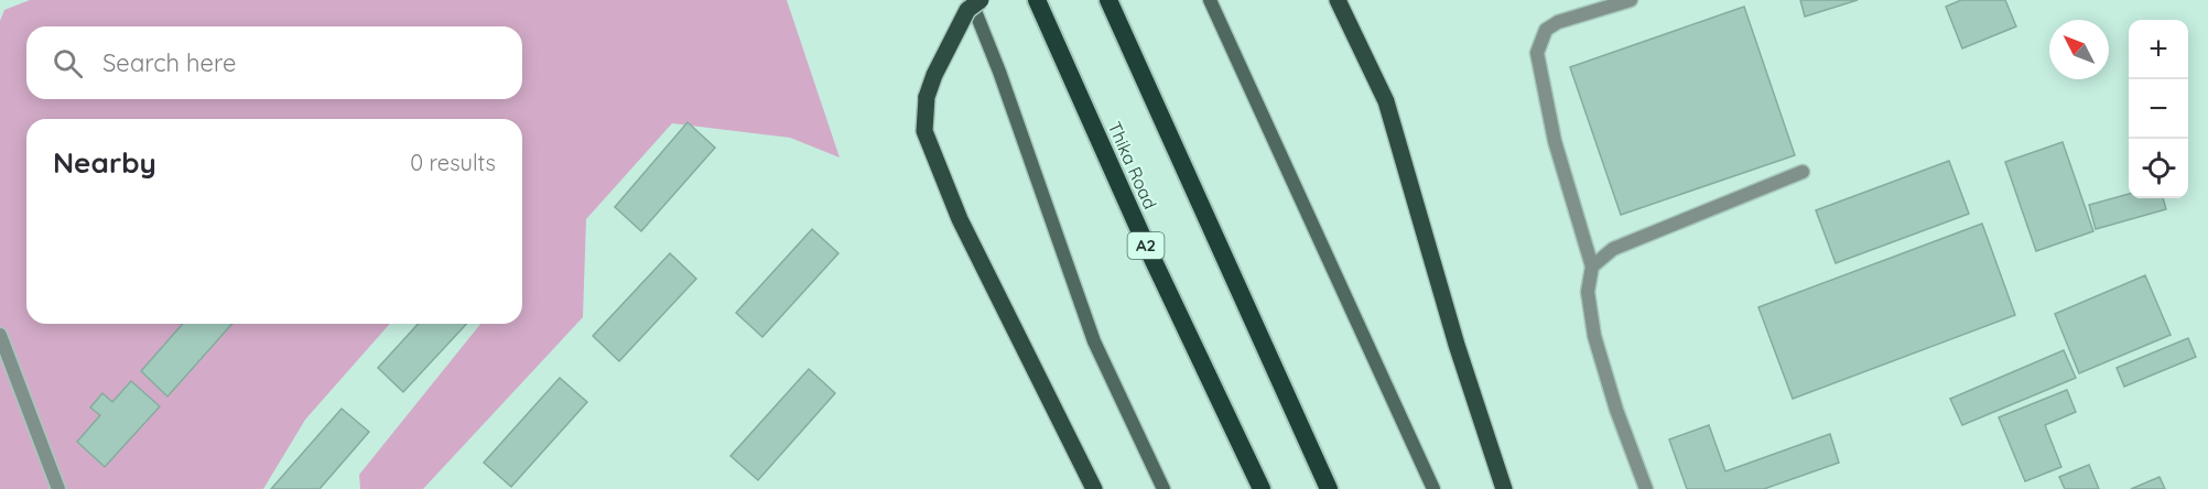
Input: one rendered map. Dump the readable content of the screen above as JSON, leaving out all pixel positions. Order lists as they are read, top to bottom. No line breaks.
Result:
{"streets":{"highway":["Thika Road","A2"]},"north":"top left","page":{"map_buttons":["+","−"],"search":"Search here","heading":["Nearby","0 results"]}}
